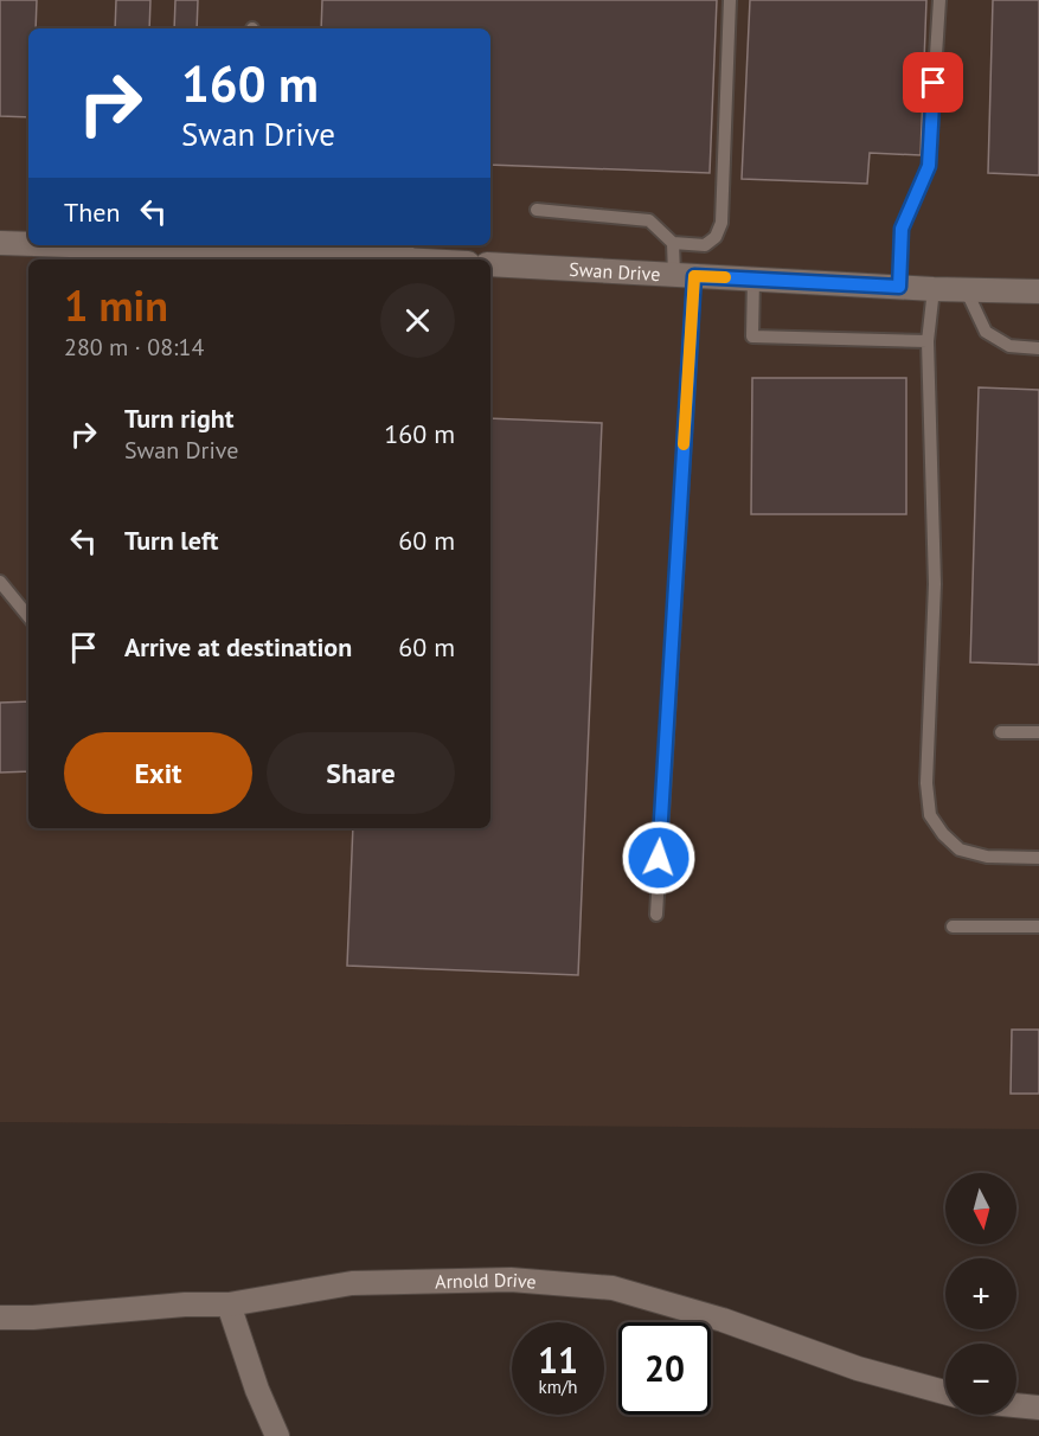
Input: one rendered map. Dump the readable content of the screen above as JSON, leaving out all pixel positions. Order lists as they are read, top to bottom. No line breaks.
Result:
{"streets":{"street":["Swan Drive","Arnold Drive"]},"north":"bottom","page":{"turn":["160 m","Swan Drive"],"then":"Then","heading":["1 min","280 m · 08:14"],"list":[{"name":"Turn right","note":"Swan Drive","value":"160 m"},{"name":"Turn left","value":"60 m"},{"name":"Arrive at destination","value":"60 m"}],"buttons":["Exit","Share"],"map_buttons":["+","−"],"speed":"11 km/h","limit":"20"}}
